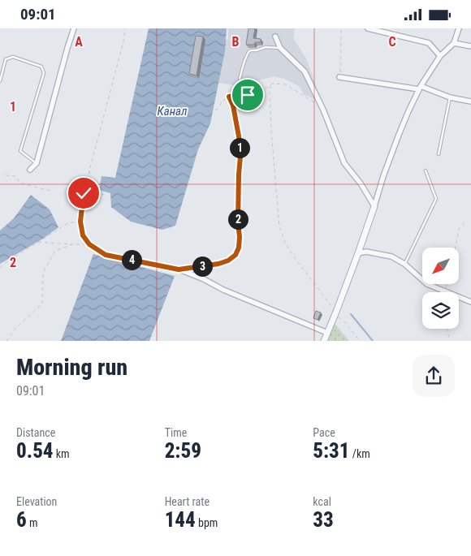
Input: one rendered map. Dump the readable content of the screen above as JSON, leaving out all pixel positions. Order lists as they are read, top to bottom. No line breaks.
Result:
{"water":["Канал"],"north":"bottom left","page":{"status":"09:01","pins":["1","2","4","3"],"heading":["Morning run","09:01"],"stats":[["Distance","0.54 km"],["Time","2:59"],["Pace","5:31 /km"],["Elevation","6 m"],["Heart rate","144 bpm"],["kcal","33"]]},"grid":{"columns":["A","B","C"],"rows":["1","2"]}}
